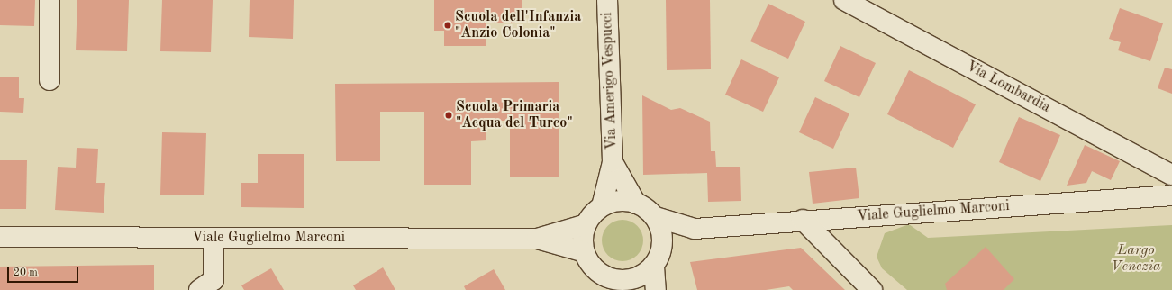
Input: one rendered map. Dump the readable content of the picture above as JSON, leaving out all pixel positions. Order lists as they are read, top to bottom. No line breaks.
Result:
{"streets":{"street":["Via Amerigo Vespucci","Via Lombardia","Viale Guglielmo Marconi"]},"crossings":[["Via Amerigo Vespucci","Viale Guglielmo Marconi"]],"parks":["Largo Venezia"],"places":["Scuola dell'Infanzia \"Anzio Colonia\"","Scuola Primaria \"Acqua del Turco\""],"scale_bar":"20 m"}
